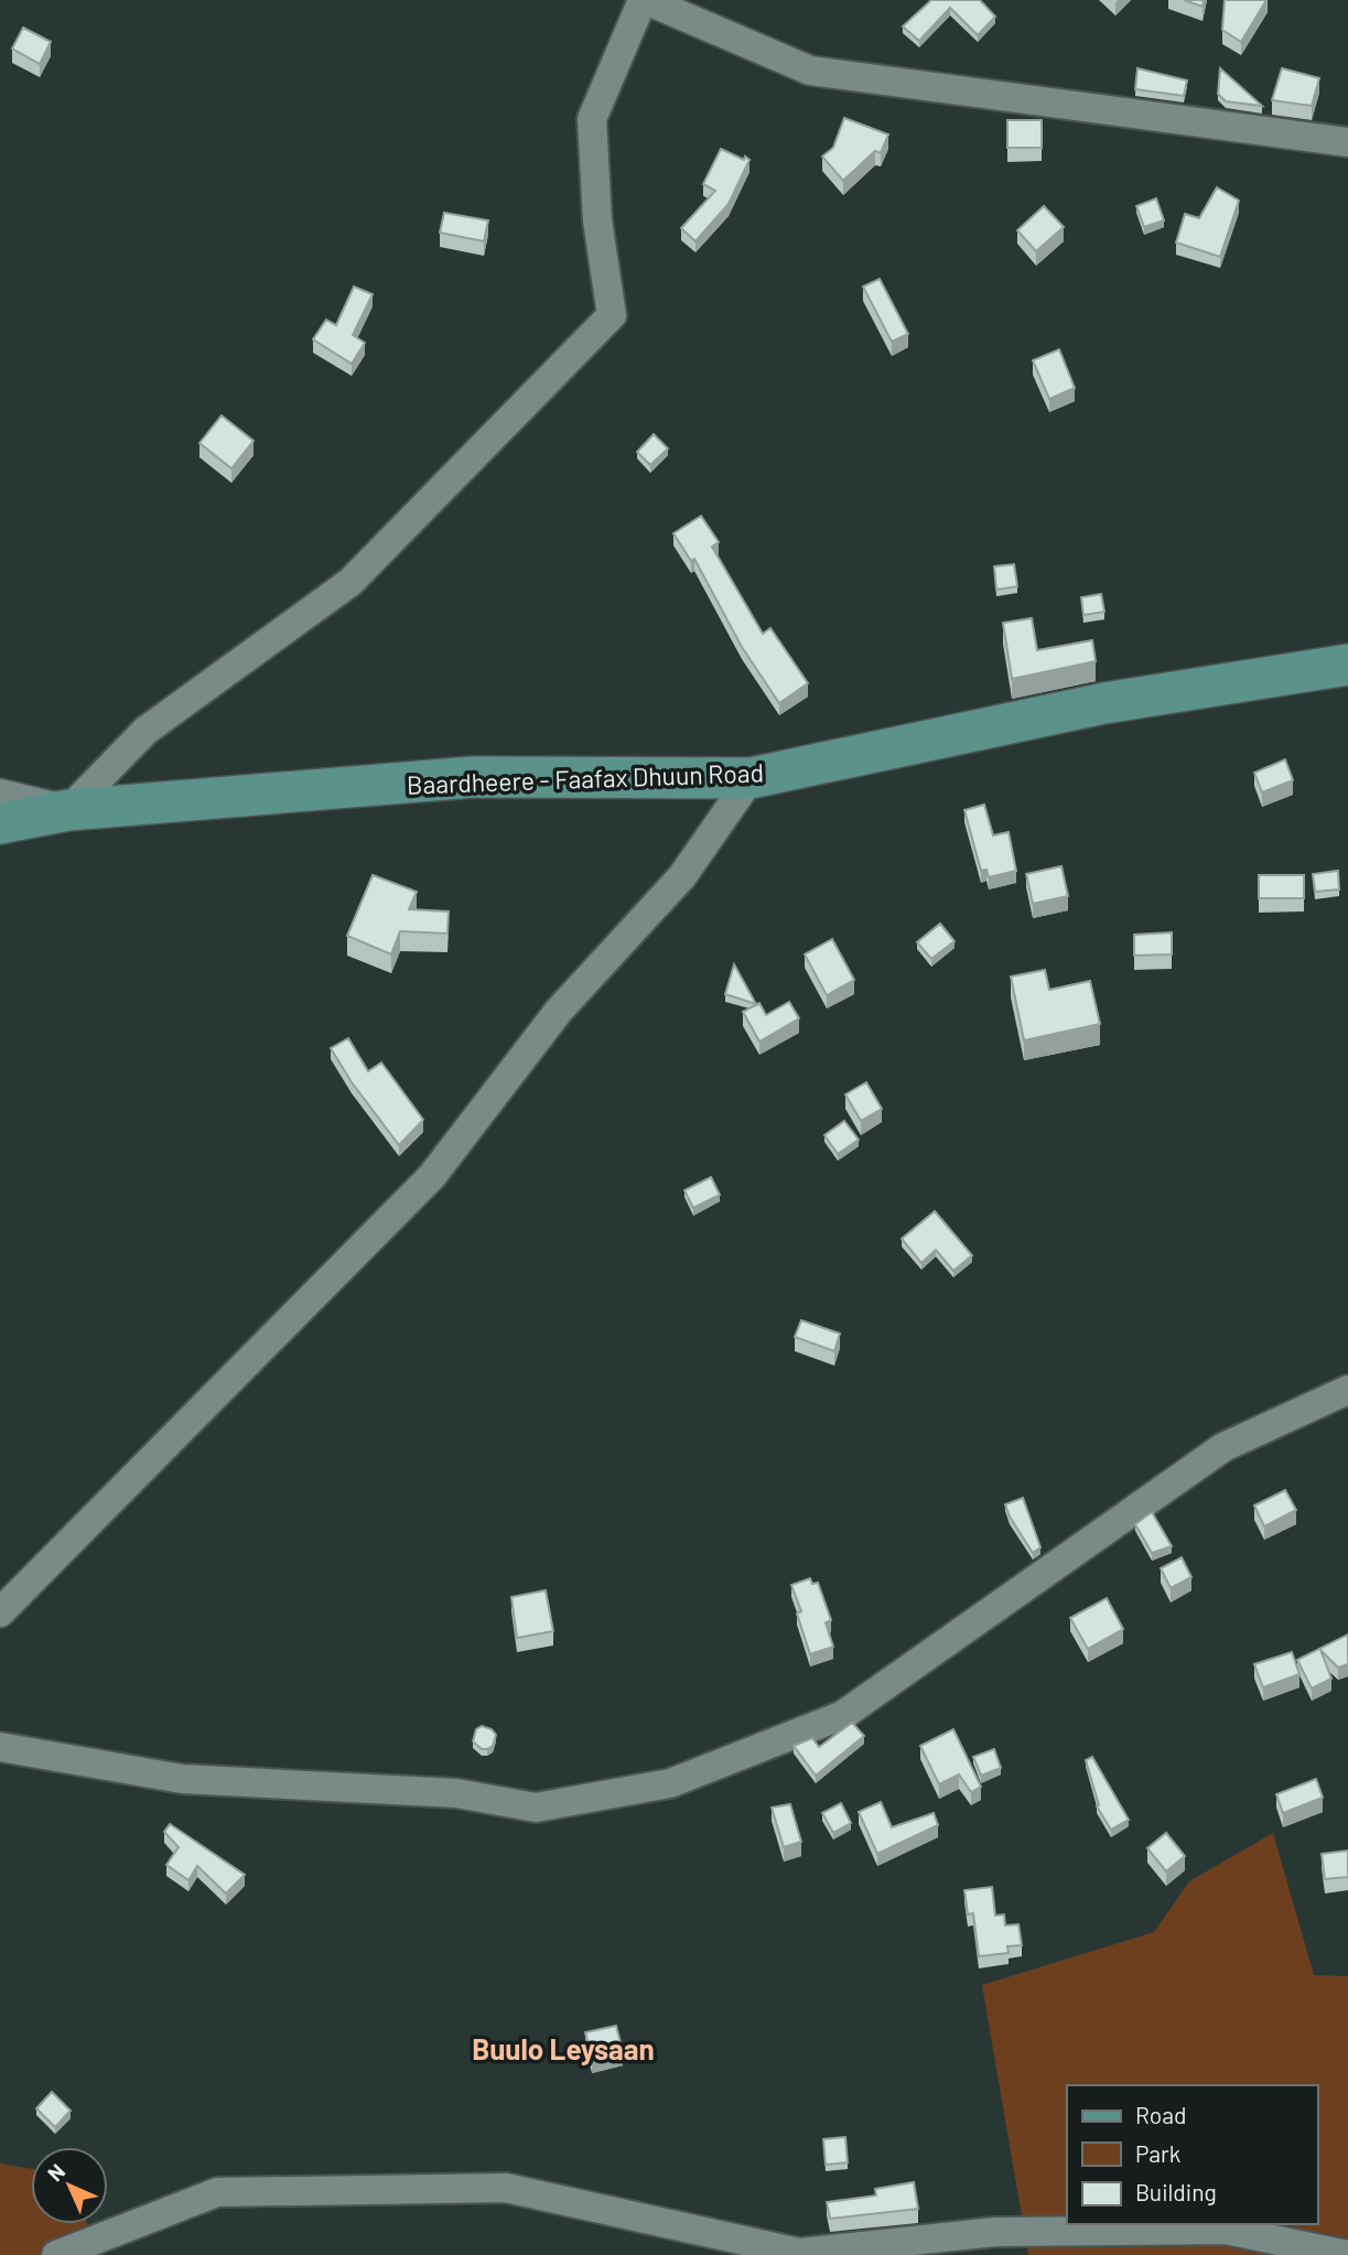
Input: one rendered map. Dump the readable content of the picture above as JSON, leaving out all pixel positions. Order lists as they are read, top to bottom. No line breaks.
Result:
{"streets":{"main road":["Baardheere - Faafax Dhuun Road"]},"districts":["Buulo Leysaan"],"legend":["Road","Park","Building"],"north":"top left"}
